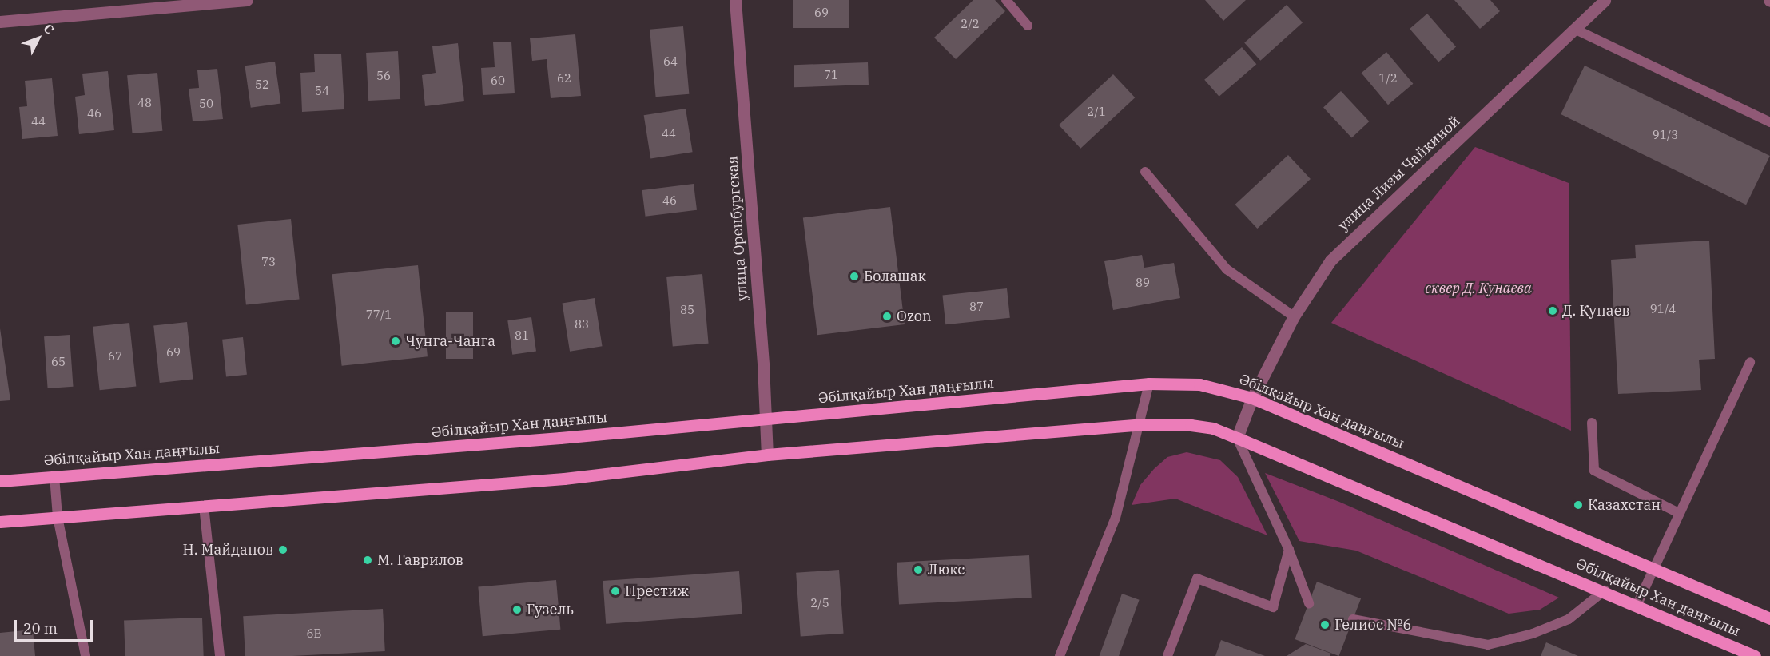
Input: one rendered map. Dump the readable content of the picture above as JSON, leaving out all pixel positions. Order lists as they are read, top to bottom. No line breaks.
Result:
{"streets":{"main road":["Әбілқайыр Хан даңғылы"],"street":["улица Лизы Чайкиной","улица Оренбургская"]},"crossings":[["улица Лизы Чайкиной","Әбілқайыр Хан даңғылы"],["улица Оренбургская","Әбілқайыр Хан даңғылы"]],"parks":["сквер Д. Кунаева"],"places":["Болашак","Д. Кунаев","Ozon","Чунга-Чанга","Казахстан","Н. Майданов","М. Гаврилов","Люкс","Престиж","Гузель","Гелиос №6"],"house_numbers":["69","2/2","64","71","56","62","1/2","60","52","54","48","50","2/1","46","44","44","91/3","46","73","89","87","91/4","85","77/1","83","81","69","67","65","2/5","6В"],"scale_bar":"20 m","north":"top right"}
